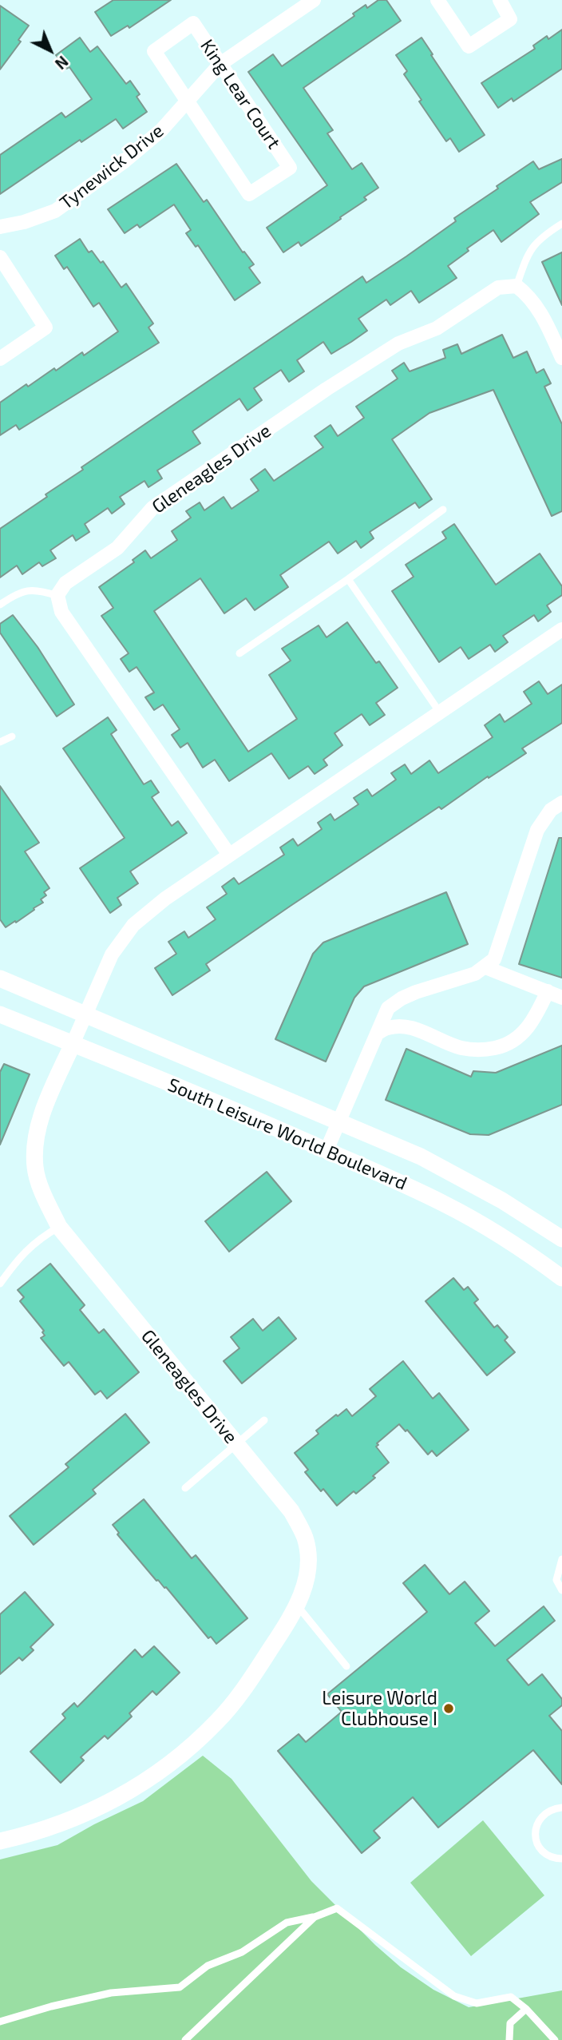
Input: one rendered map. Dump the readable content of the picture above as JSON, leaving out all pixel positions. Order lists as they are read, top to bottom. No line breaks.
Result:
{"streets":{"street":["King Lear Court","Tynewick Drive","Gleneagles Drive","South Leisure World Boulevard"]},"crossings":[["King Lear Court","Tynewick Drive"],["Gleneagles Drive","South Leisure World Boulevard"]],"places":["Leisure World Clubhouse I"],"north":"bottom right"}
